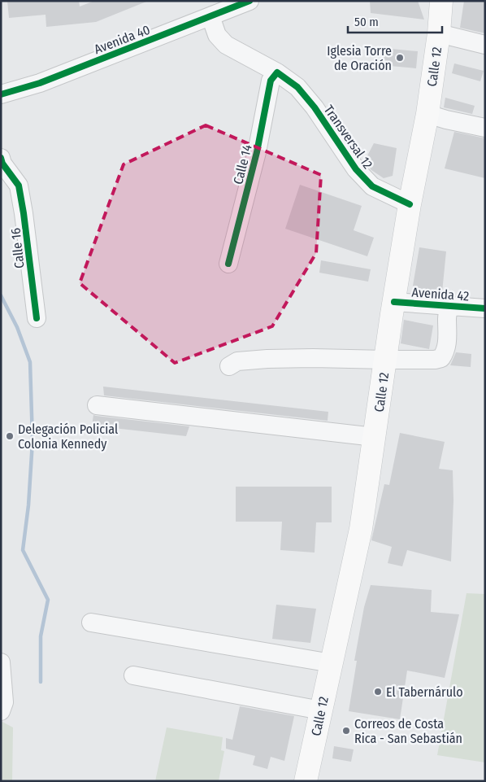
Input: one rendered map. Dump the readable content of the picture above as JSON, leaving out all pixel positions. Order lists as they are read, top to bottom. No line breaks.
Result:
{"streets":{"main road":["Calle 12"],"street":["Avenida 40","Transversal 12","Calle 14","Calle 16","Avenida 42"]},"crossings":[["Avenida 40","Transversal 12"],["Calle 12","Transversal 12"],["Calle 12","Avenida 42"],["Transversal 12","Calle 14"]],"places":["Iglesia Torre de Oración","Delegación Policial Colonia Kennedy","El Tabernárulo","Correos de Costa Rica - San Sebastián"],"scale_bar":"50 m"}
